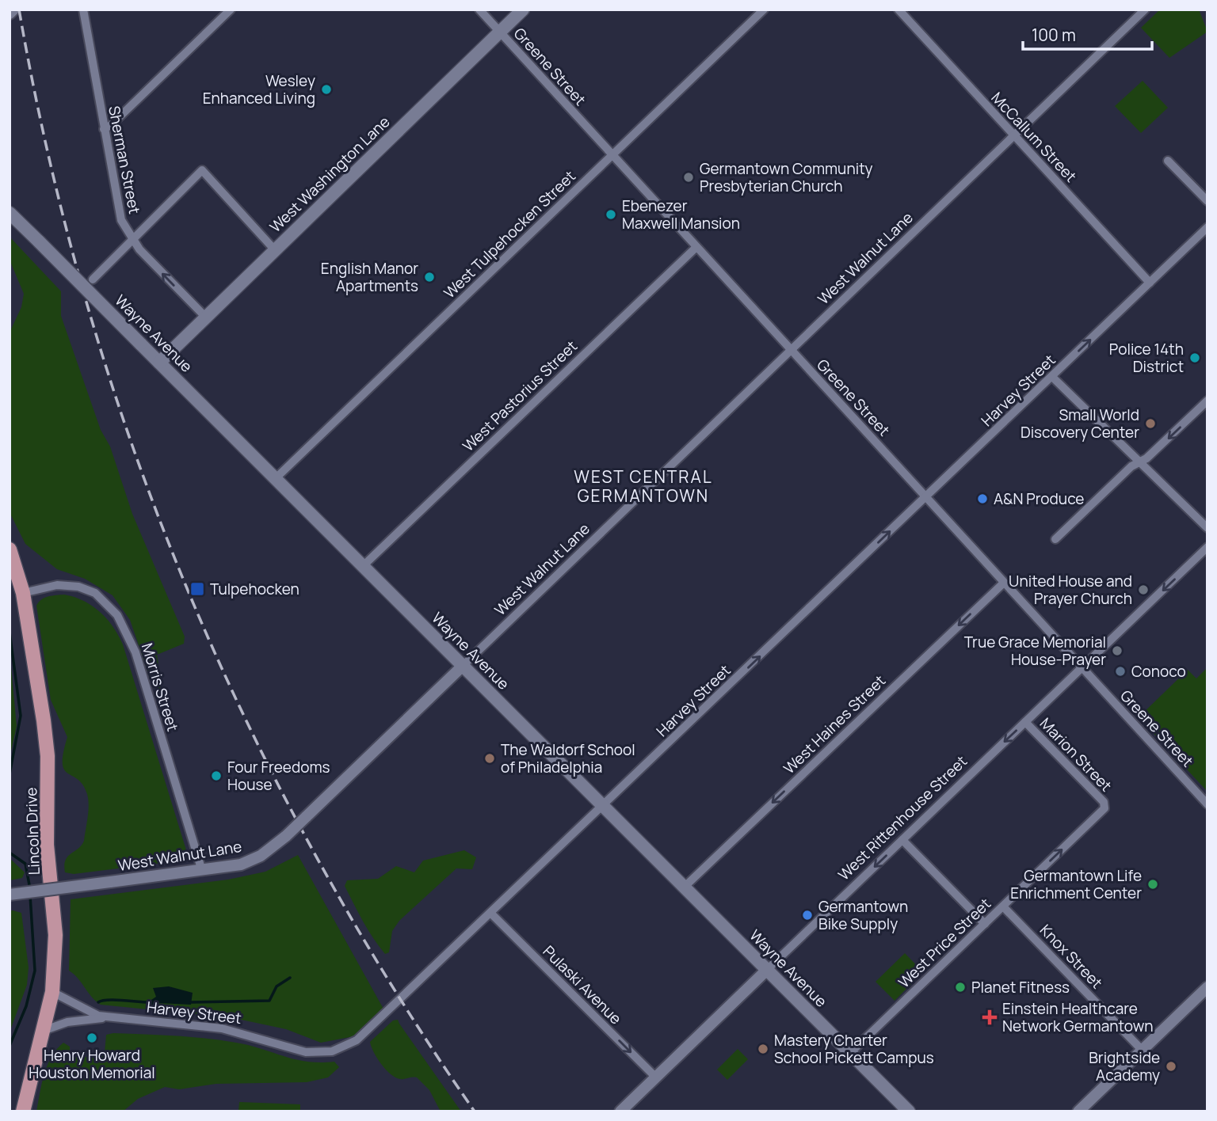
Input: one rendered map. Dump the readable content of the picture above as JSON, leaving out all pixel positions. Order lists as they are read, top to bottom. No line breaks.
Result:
{"streets":{"main road":["West Washington Lane","Wayne Avenue","Lincoln Drive"],"street":["Greene Street","McCallum Street","Sherman Street","West Tulpehocken Street","West Walnut Lane","Harvey Street","West Pastorius Street","Morris Street","West Haines Street","Marion Street","West Rittenhouse Street","West Price Street","Knox Street","Pulaski Avenue"]},"crossings":[["Greene Street","West Washington Lane"],["Greene Street","West Tulpehocken Street"],["Greene Street","West Walnut Lane"],["Greene Street","Harvey Street"],["Greene Street","West Pastorius Street"],["Greene Street","West Haines Street"],["Greene Street","West Rittenhouse Street"],["McCallum Street","West Walnut Lane"],["McCallum Street","Harvey Street"],["Sherman Street","West Washington Lane"],["West Washington Lane","Wayne Avenue"],["West Tulpehocken Street","Wayne Avenue"],["West Walnut Lane","Wayne Avenue"],["West Walnut Lane","Morris Street"],["Wayne Avenue","Harvey Street"],["Wayne Avenue","West Pastorius Street"],["Wayne Avenue","West Haines Street"],["Wayne Avenue","West Rittenhouse Street"],["Wayne Avenue","West Price Street"],["Harvey Street","Lincoln Drive"],["Harvey Street","Pulaski Avenue"],["Morris Street","Lincoln Drive"],["Marion Street","West Rittenhouse Street"],["Marion Street","West Price Street"],["West Rittenhouse Street","Pulaski Avenue"],["West Price Street","Knox Street"]],"one_way":["Harvey Street","West Haines Street","West Rittenhouse Street","West Price Street","Pulaski Avenue"],"districts":["WEST CENTRAL GERMANTOWN"],"places":{"other":["Wesley Enhanced Living","Germantown Community Presbyterian Church","Ebenezer Maxwell Mansion","English Manor Apartments","Police 14th District","Small World Discovery Center","A&N Produce","United House and Prayer Church","True Grace Memorial House-Prayer","Conoco","The Waldorf School of Philadelphia","Four Freedoms House","Germantown Life Enrichment Center","Germantown Bike Supply","Planet Fitness","Henry Howard Houston Memorial","Mastery Charter School Pickett Campus","Brightside Academy"],"transit":["Tulpehocken"],"health":["Einstein Healthcare Network Germantown"]},"scale_bar":"100 m"}
